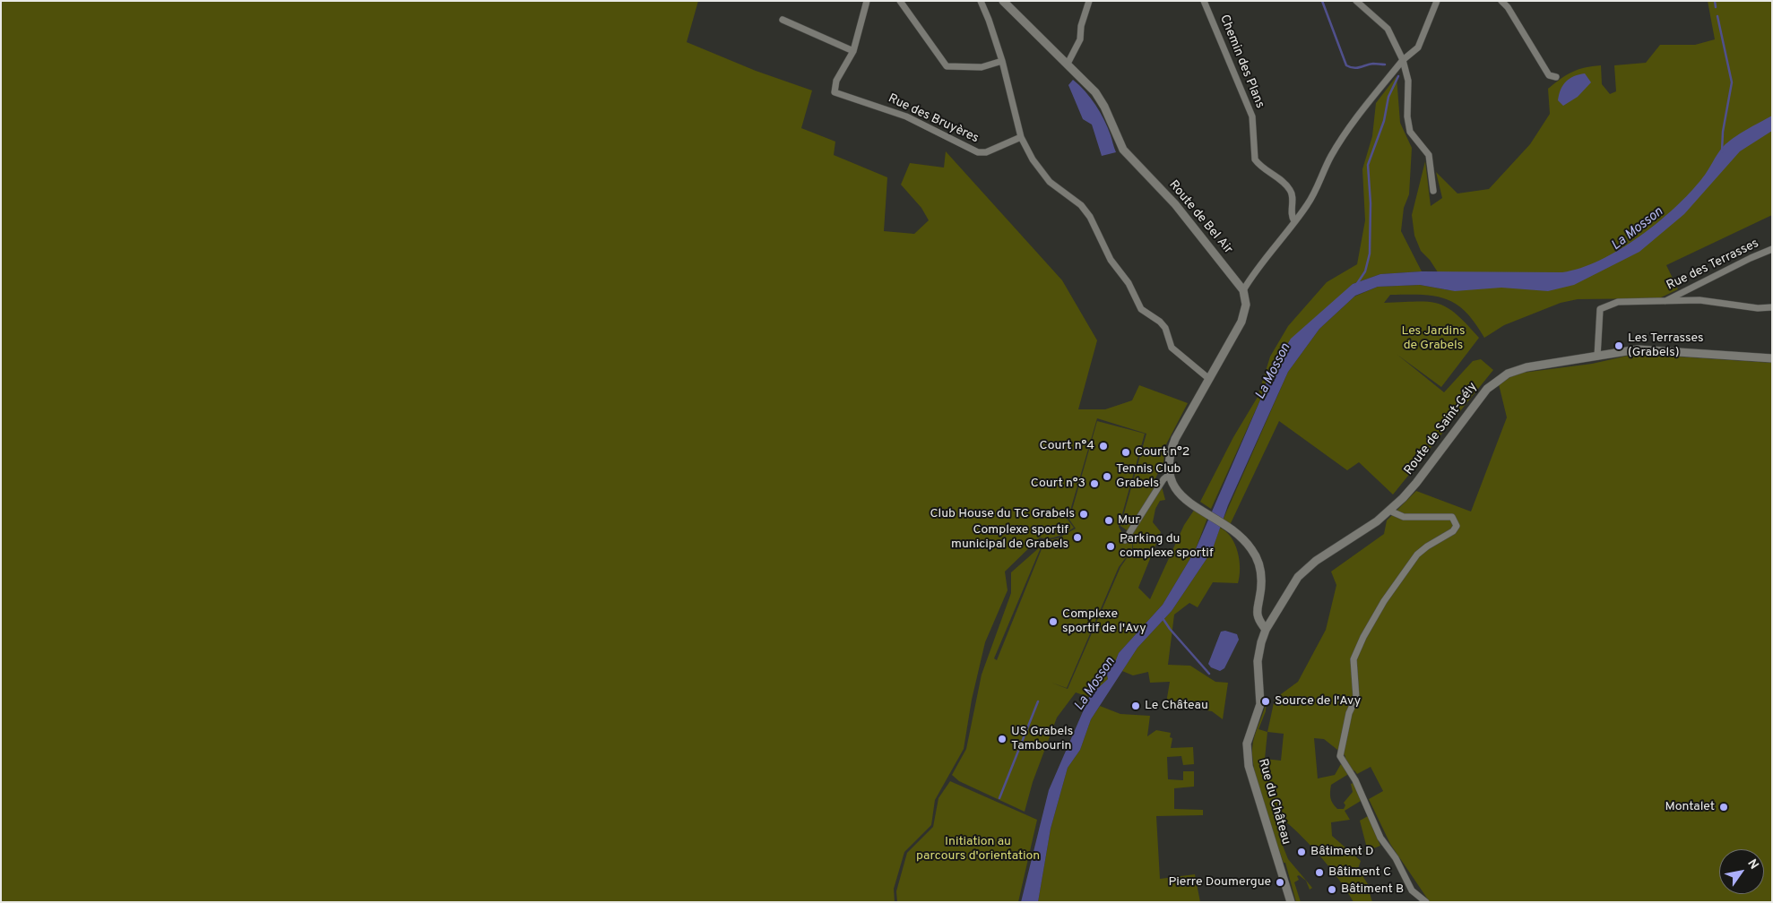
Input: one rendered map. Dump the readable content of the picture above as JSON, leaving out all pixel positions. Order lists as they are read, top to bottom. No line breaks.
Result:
{"streets":{"street":["Chemin des Plans","Rue des Bruyères","Route de Bel Air","Rue des Terrasses","Route de Saint-Gély","Rue du Château"]},"crossings":[["Rue des Terrasses","Route de Saint-Gély"],["Route de Saint-Gély","Rue du Château"]],"water":["La Mosson"],"parks":["Les Jardins de Grabels","Initiation au parcours d'orientation"],"places":["Les Terrasses (Grabels)","Court n°4","Court n°2","Tennis Club Grabels","Court n°3","Club House du TC Grabels","Mur","Complexe sportif municipal de Grabels","Parking du complexe sportif","Complexe sportif de l'Avy","Source de l'Avy","Le Château","US Grabels Tambourin","Montalet","Bâtiment D","Bâtiment C","Pierre Doumergue","Bâtiment B"],"north":"top right"}
